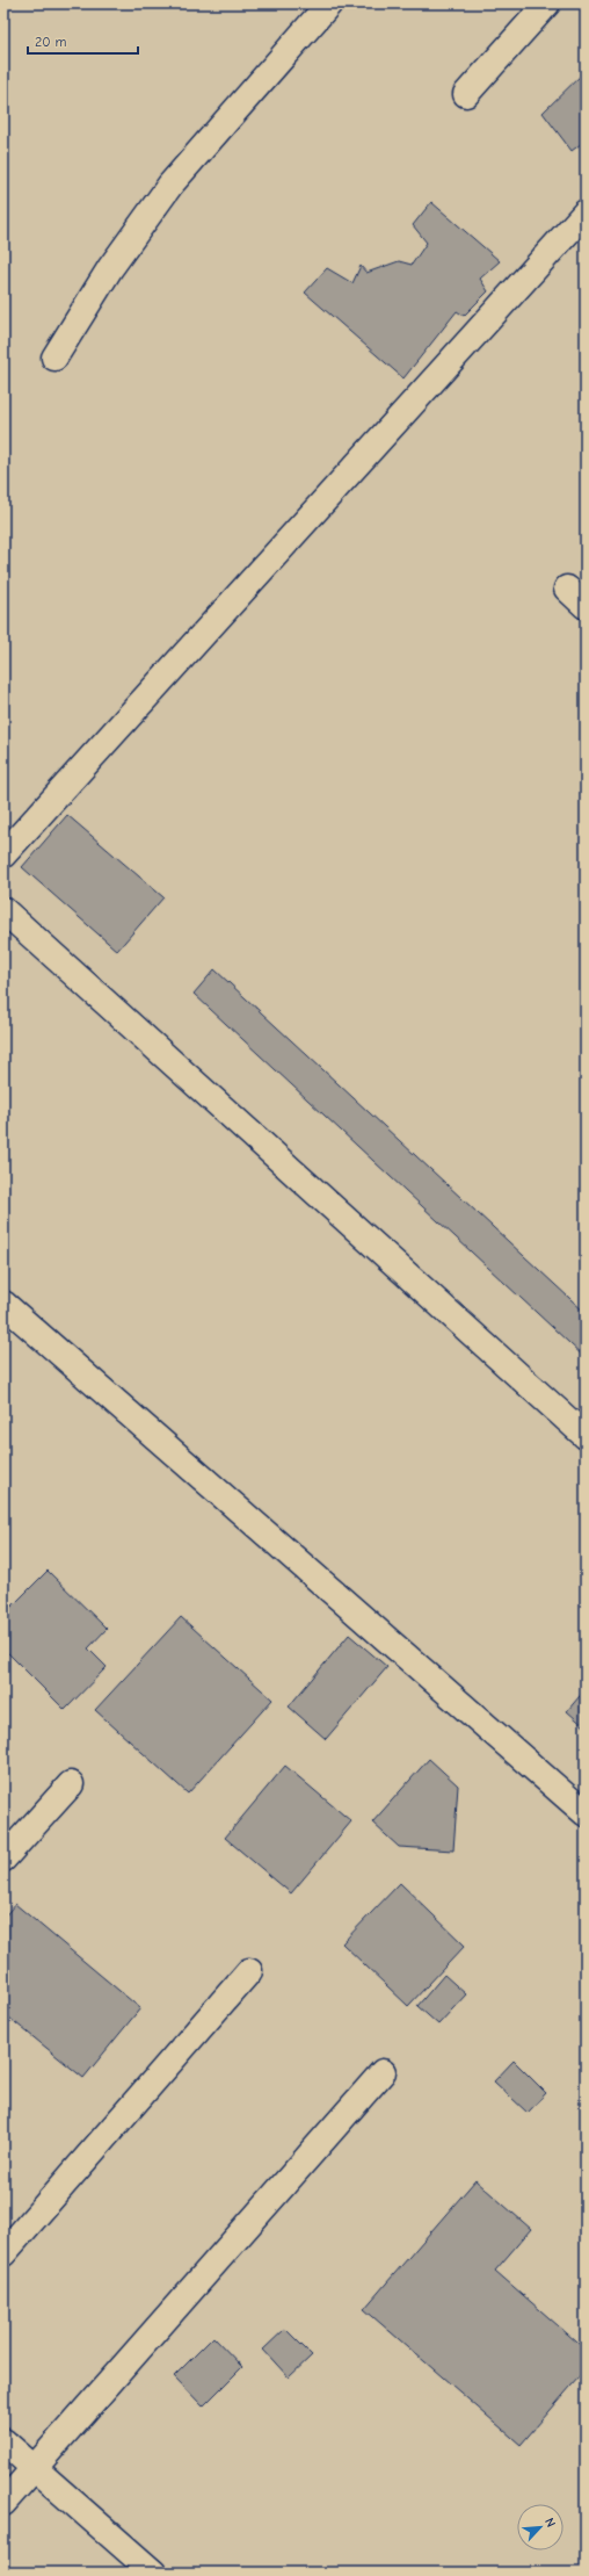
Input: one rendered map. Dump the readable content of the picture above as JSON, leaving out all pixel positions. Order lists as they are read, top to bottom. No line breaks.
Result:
{"scale_bar":"20 m","north":"top right"}
